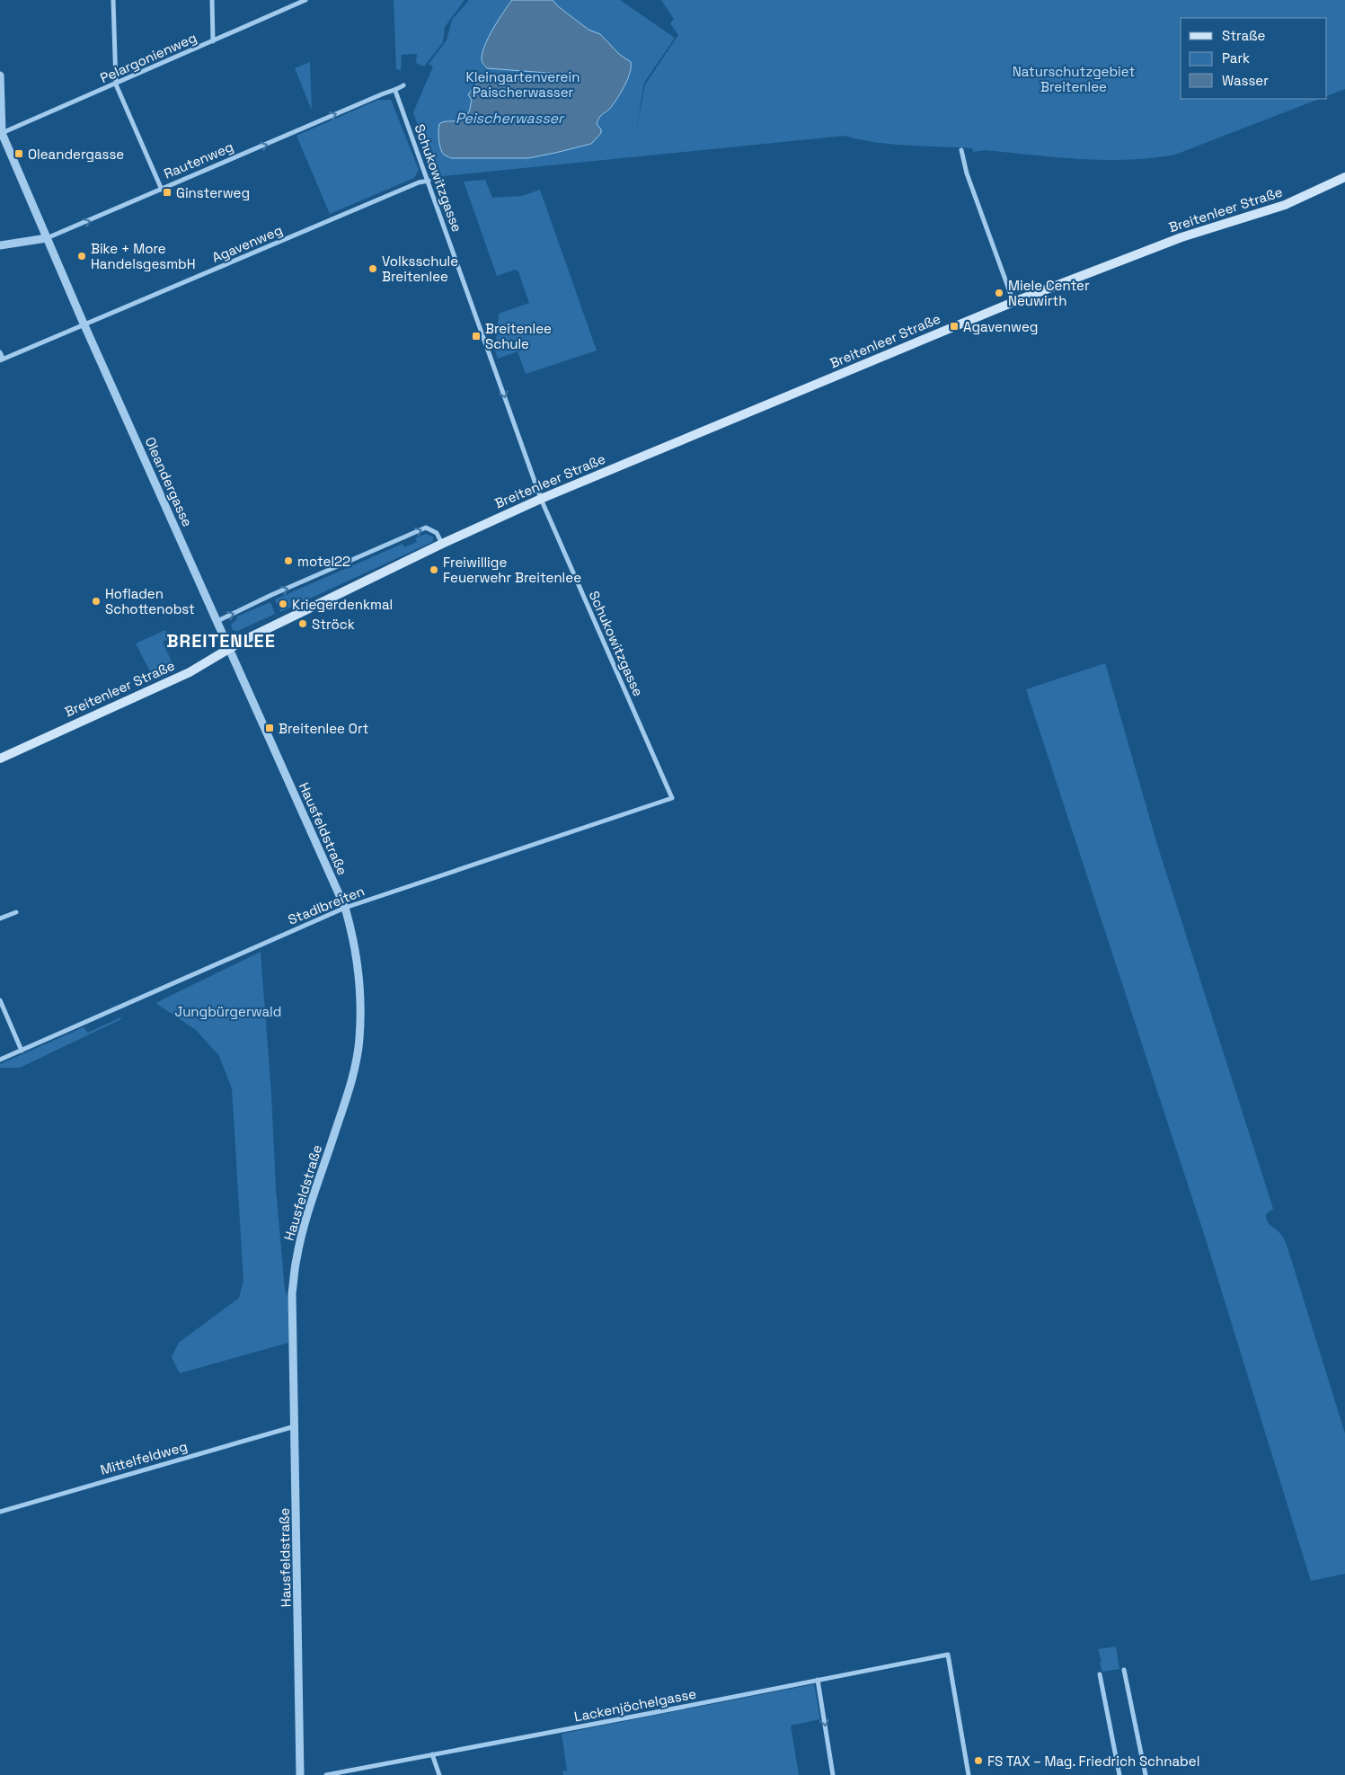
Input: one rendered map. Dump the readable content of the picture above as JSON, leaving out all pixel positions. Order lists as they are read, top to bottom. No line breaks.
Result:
{"streets":{"main road":["Breitenleer Straße"],"street":["Pelargonienweg","Rautenweg","Schukowitzgasse","Agavenweg","Oleandergasse","Hausfeldstraße","Stadlbreiten","Mittelfeldweg","Lackenjöchelgasse"]},"crossings":[["Pelargonienweg","Oleandergasse"],["Rautenweg","Schukowitzgasse"],["Rautenweg","Oleandergasse"],["Schukowitzgasse","Breitenleer Straße"],["Schukowitzgasse","Agavenweg"],["Schukowitzgasse","Stadlbreiten"],["Breitenleer Straße","Oleandergasse"],["Breitenleer Straße","Hausfeldstraße"],["Agavenweg","Oleandergasse"],["Oleandergasse","Hausfeldstraße"],["Hausfeldstraße","Stadlbreiten"],["Hausfeldstraße","Mittelfeldweg"]],"one_way":["Rautenweg","Schukowitzgasse"],"districts":["BREITENLEE"],"water":["Peischerwasser"],"parks":["Naturschutzgebiet Breitenlee","Kleingartenverein Paischerwasser","Jungbürgerwald"],"places":{"transit":["Oleandergasse","Ginsterweg","Agavenweg","Breitenlee Schule","Breitenlee Ort"],"other":["Bike + More HandelsgesmbH","Volksschule Breitenlee","Miele Center Neuwirth","motel22","Freiwillige Feuerwehr Breitenlee","Hofladen Schottenobst","Kriegerdenkmal","Ströck","FS TAX – Mag. Friedrich Schnabel"]},"legend":["Straße","Park","Wasser"]}
